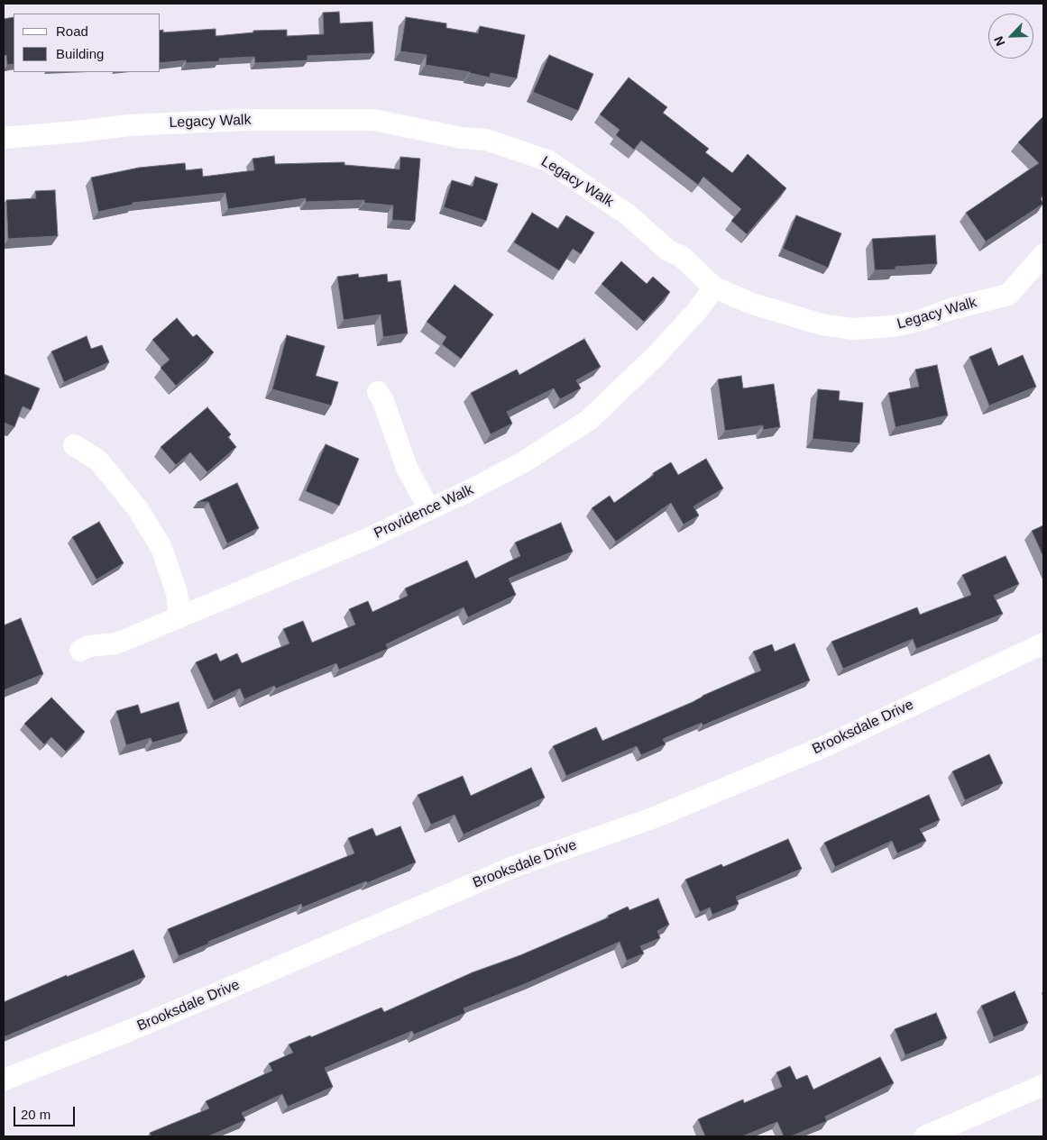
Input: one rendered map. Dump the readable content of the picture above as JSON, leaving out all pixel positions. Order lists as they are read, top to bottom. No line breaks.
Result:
{"streets":{"street":["Legacy Walk","Providence Walk","Brooksdale Drive"]},"crossings":[["Legacy Walk","Providence Walk"]],"legend":["Road","Building"],"scale_bar":"20 m","north":"bottom left"}
